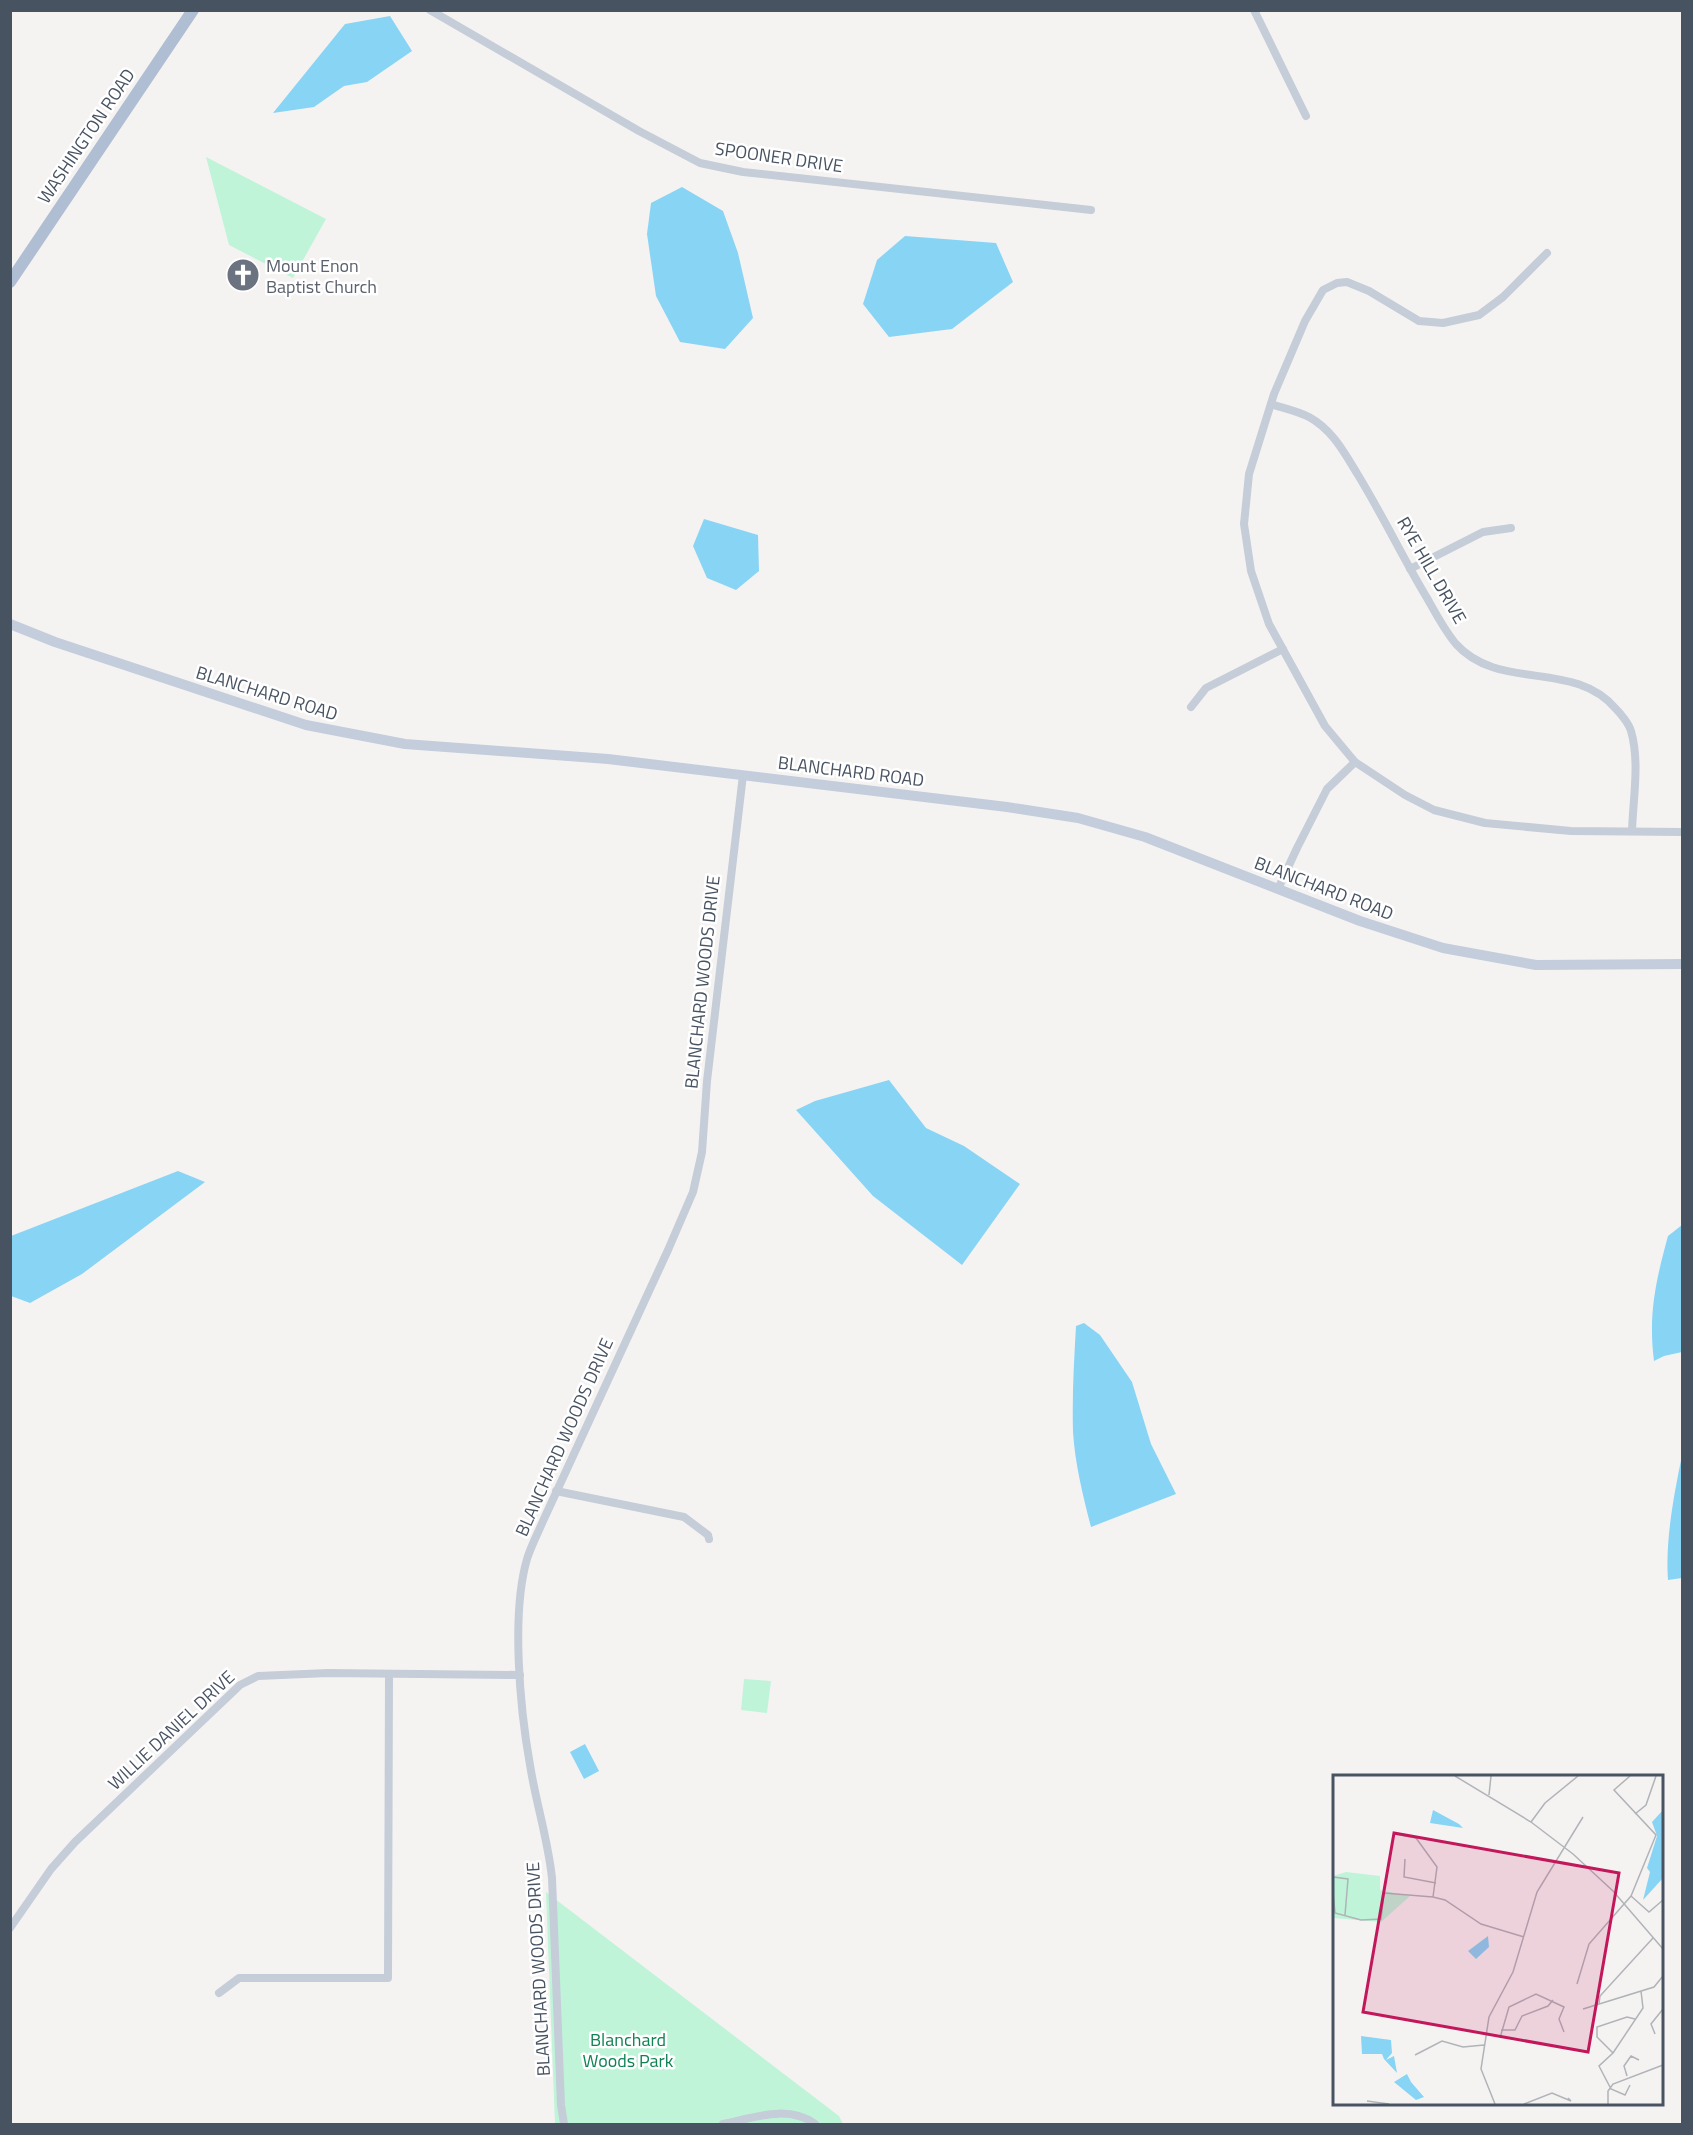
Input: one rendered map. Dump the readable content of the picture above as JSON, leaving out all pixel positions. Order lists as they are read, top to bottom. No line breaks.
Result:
{"streets":{"main road":["WASHINGTON ROAD"],"street":["SPOONER DRIVE","RYE HILL DRIVE","BLANCHARD ROAD","BLANCHARD WOODS DRIVE","WILLIE DANIEL DRIVE"]},"crossings":[["BLANCHARD ROAD","BLANCHARD WOODS DRIVE"],["BLANCHARD WOODS DRIVE","WILLIE DANIEL DRIVE"]],"parks":["Blanchard Woods Park"],"places":{"church":["Mount Enon Baptist Church"]}}
